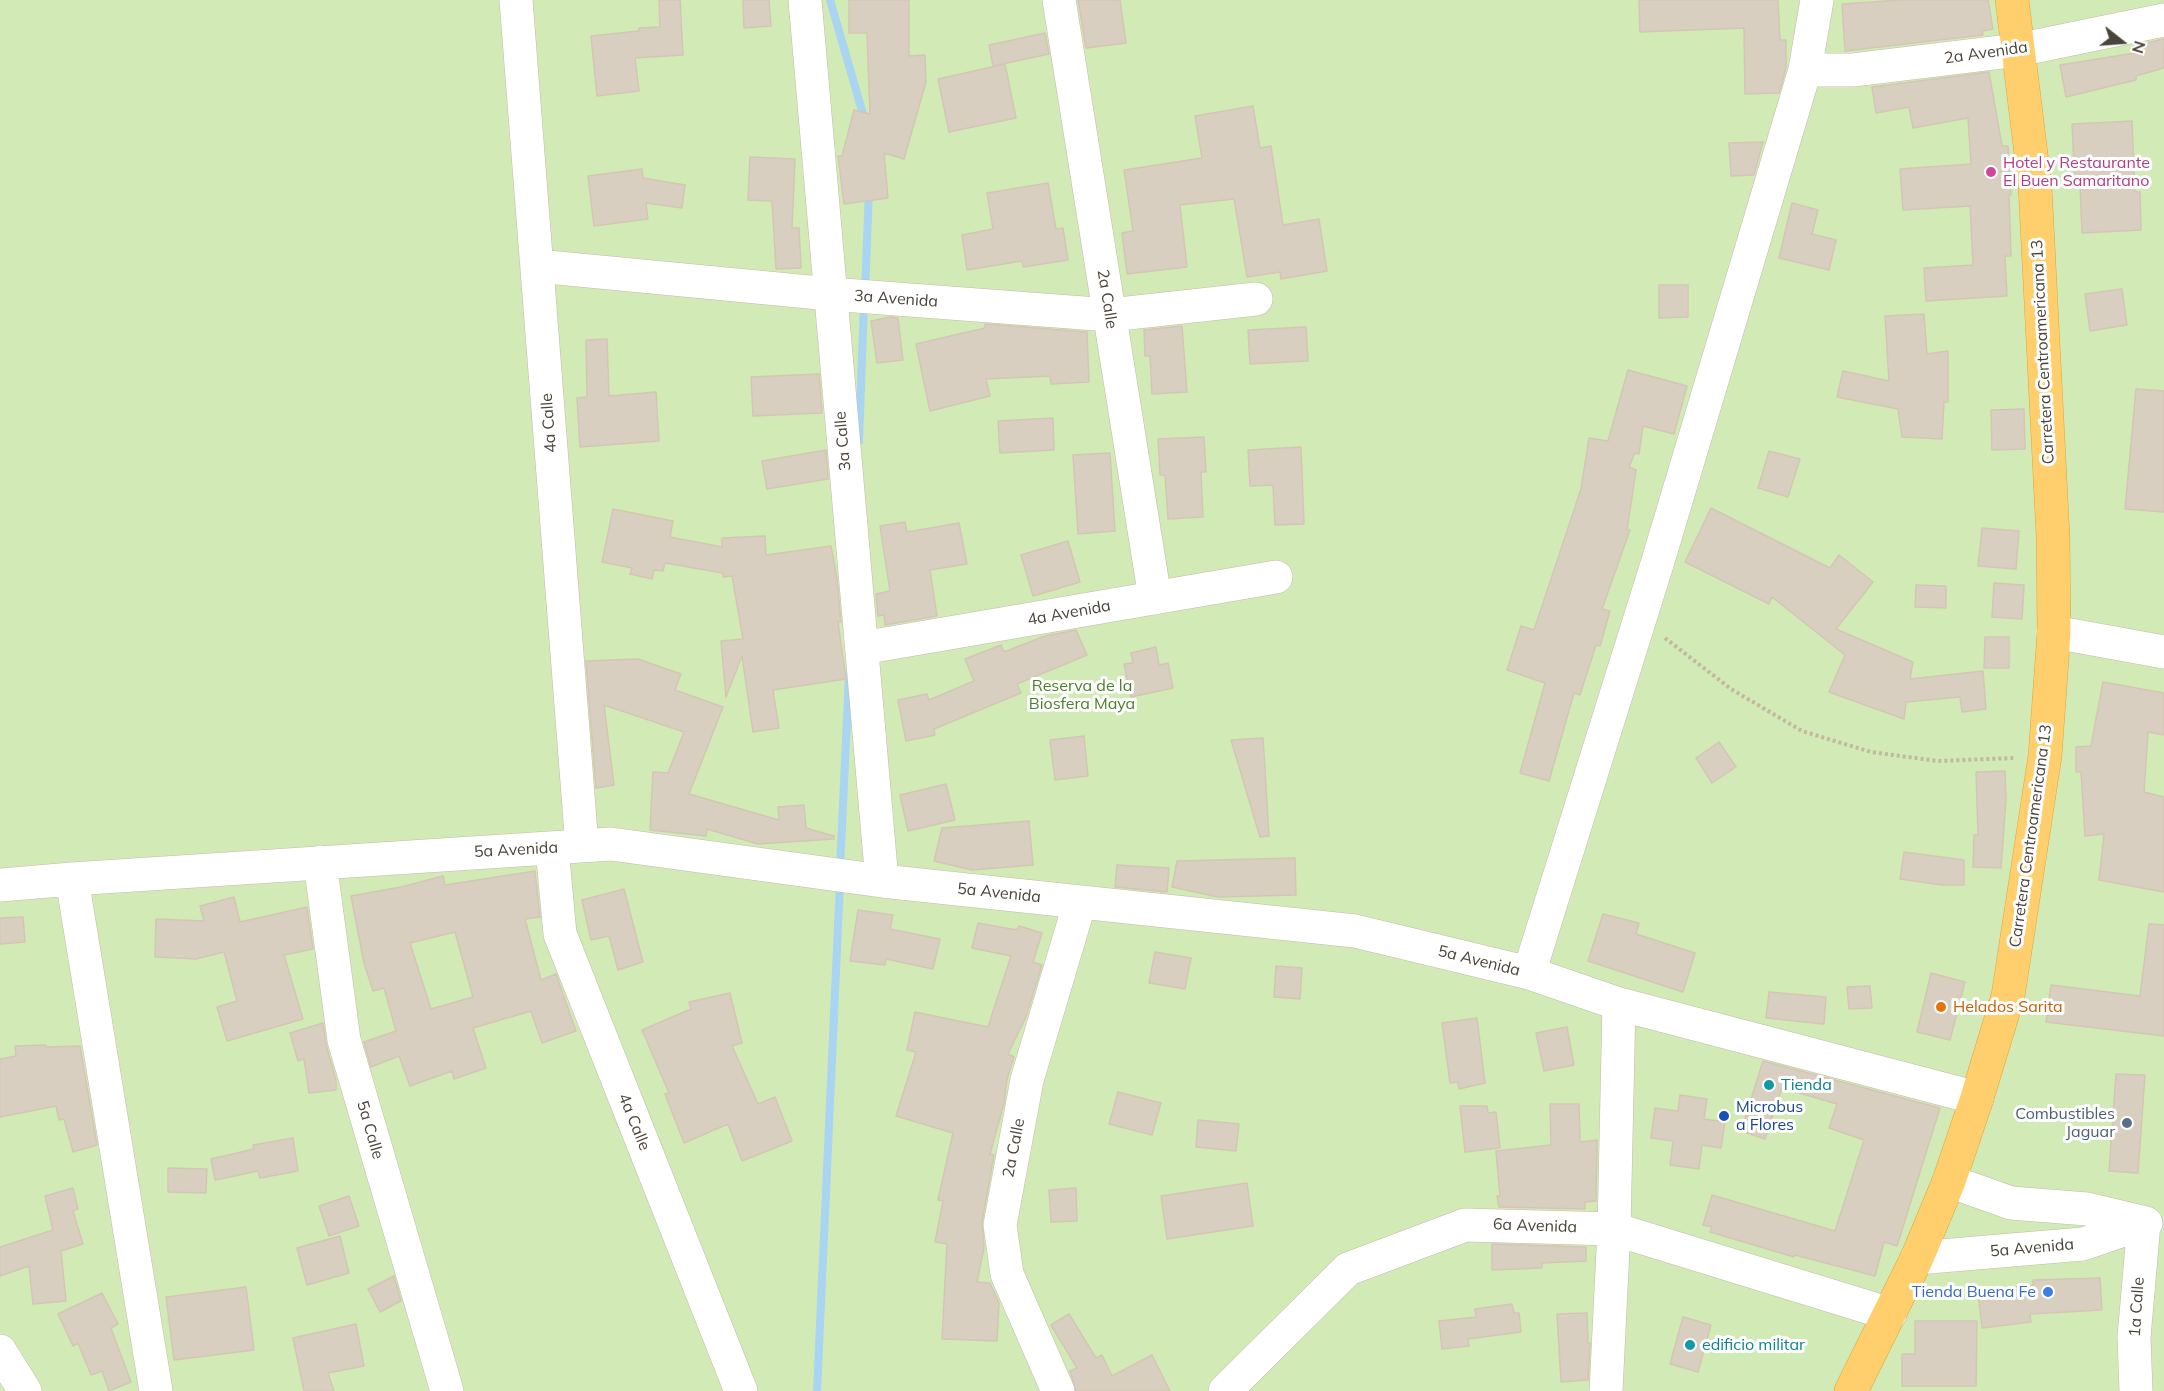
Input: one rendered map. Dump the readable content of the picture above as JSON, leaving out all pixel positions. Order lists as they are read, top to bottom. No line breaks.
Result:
{"streets":{"highway":["Carretera Centroamericana 13"],"street":["2a Avenida","3a Avenida","2a Calle","4a Calle","3a Calle","4a Avenida","5a Avenida","5a Calle","6a Avenida","1a Calle"]},"crossings":[["2a Avenida","Carretera Centroamericana 13"],["3a Avenida","2a Calle"],["3a Avenida","4a Calle"],["3a Avenida","3a Calle"],["2a Calle","4a Avenida"],["2a Calle","5a Avenida"],["Carretera Centroamericana 13","5a Avenida"],["Carretera Centroamericana 13","6a Avenida"],["4a Calle","5a Avenida"],["3a Calle","4a Avenida"],["3a Calle","5a Avenida"],["5a Avenida","5a Calle"],["5a Avenida","1a Calle"]],"parks":["Reserva de la Biosfera Maya"],"places":["Hotel y Restaurante El Buen Samaritano","Helados Sarita","Tienda","Microbus a Flores","Combustibles Jaguar","Tienda Buena Fe","edificio militar"],"north":"right"}
